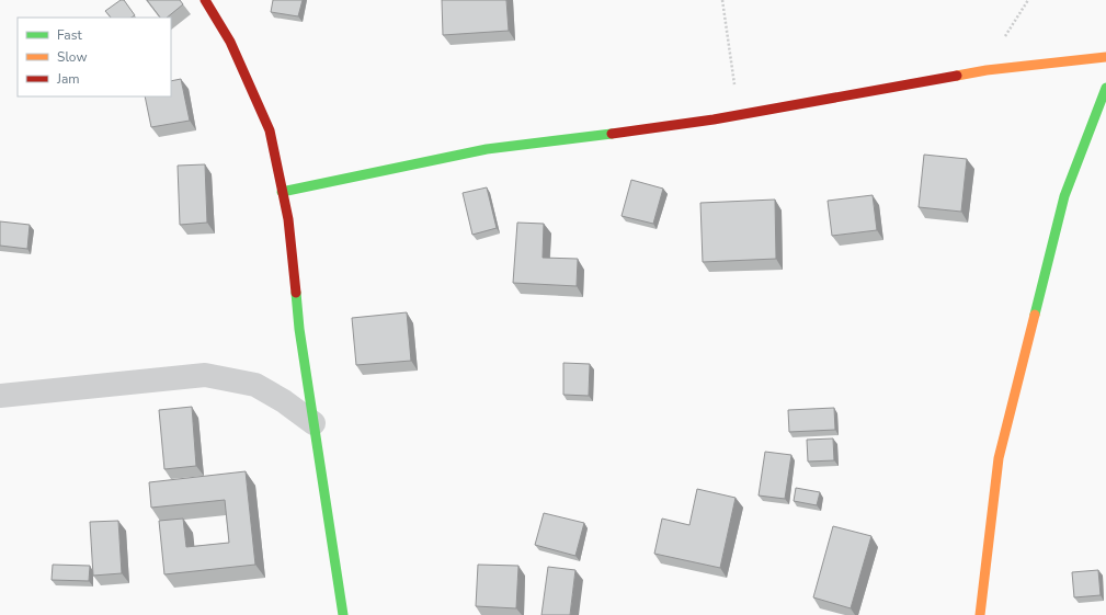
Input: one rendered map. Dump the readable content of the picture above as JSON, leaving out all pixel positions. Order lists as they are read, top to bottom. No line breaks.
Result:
{"legend":["Fast","Slow","Jam"]}
